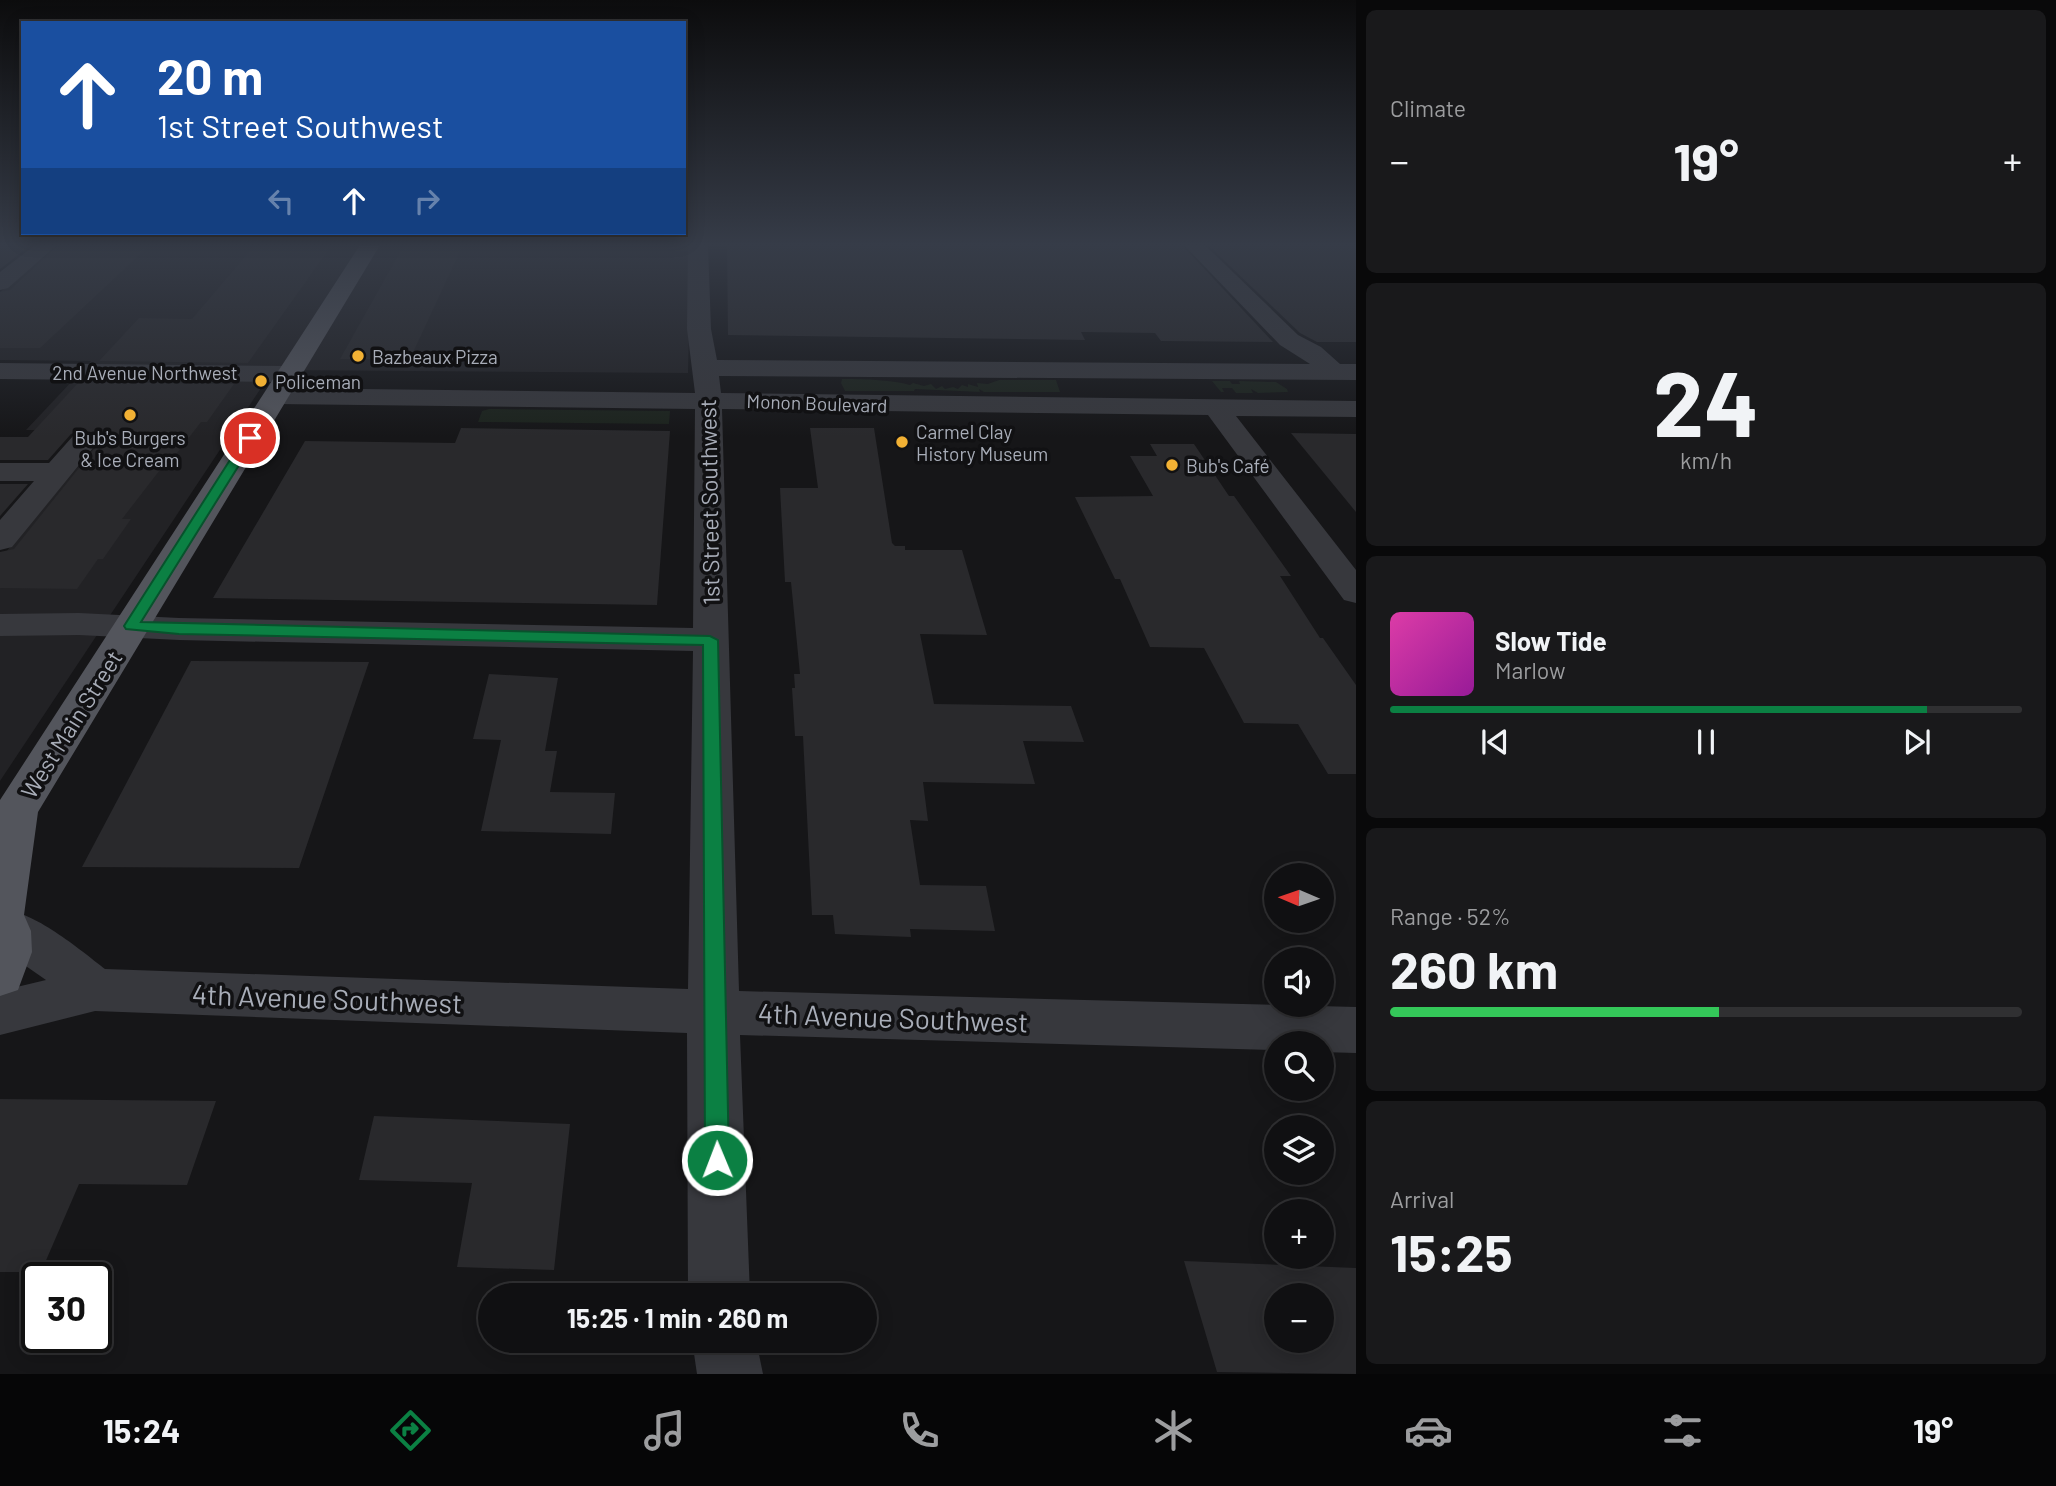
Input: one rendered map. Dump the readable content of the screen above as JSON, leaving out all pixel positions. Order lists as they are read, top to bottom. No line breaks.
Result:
{"streets":{"main road":["West Main Street"],"street":["2nd Avenue Northwest","Monon Boulevard","1st Street Southwest","4th Avenue Southwest"]},"crossings":[["2nd Avenue Northwest","Monon Boulevard"],["2nd Avenue Northwest","West Main Street"],["Monon Boulevard","1st Street Southwest"],["Monon Boulevard","West Main Street"],["1st Street Southwest","4th Avenue Southwest"]],"places":["Bazbeaux Pizza","Policeman","Bub's Burgers & Ice Cream","Carmel Clay History Museum","Bub's Café"],"north":"left","page":{"tile":["Climate",["24","km/h"],["Range · 52%","260 km"],["Arrival","15:25"]],"turn":["20 m","1st Street Southwest"],"heat":["−","19°","+"],"song":["Slow Tide","Marlow"],"map_buttons":["+","−"],"limit":"30","trip":"15:25 · 1 min · 260 m","tabs":["15:24","19°"]}}
